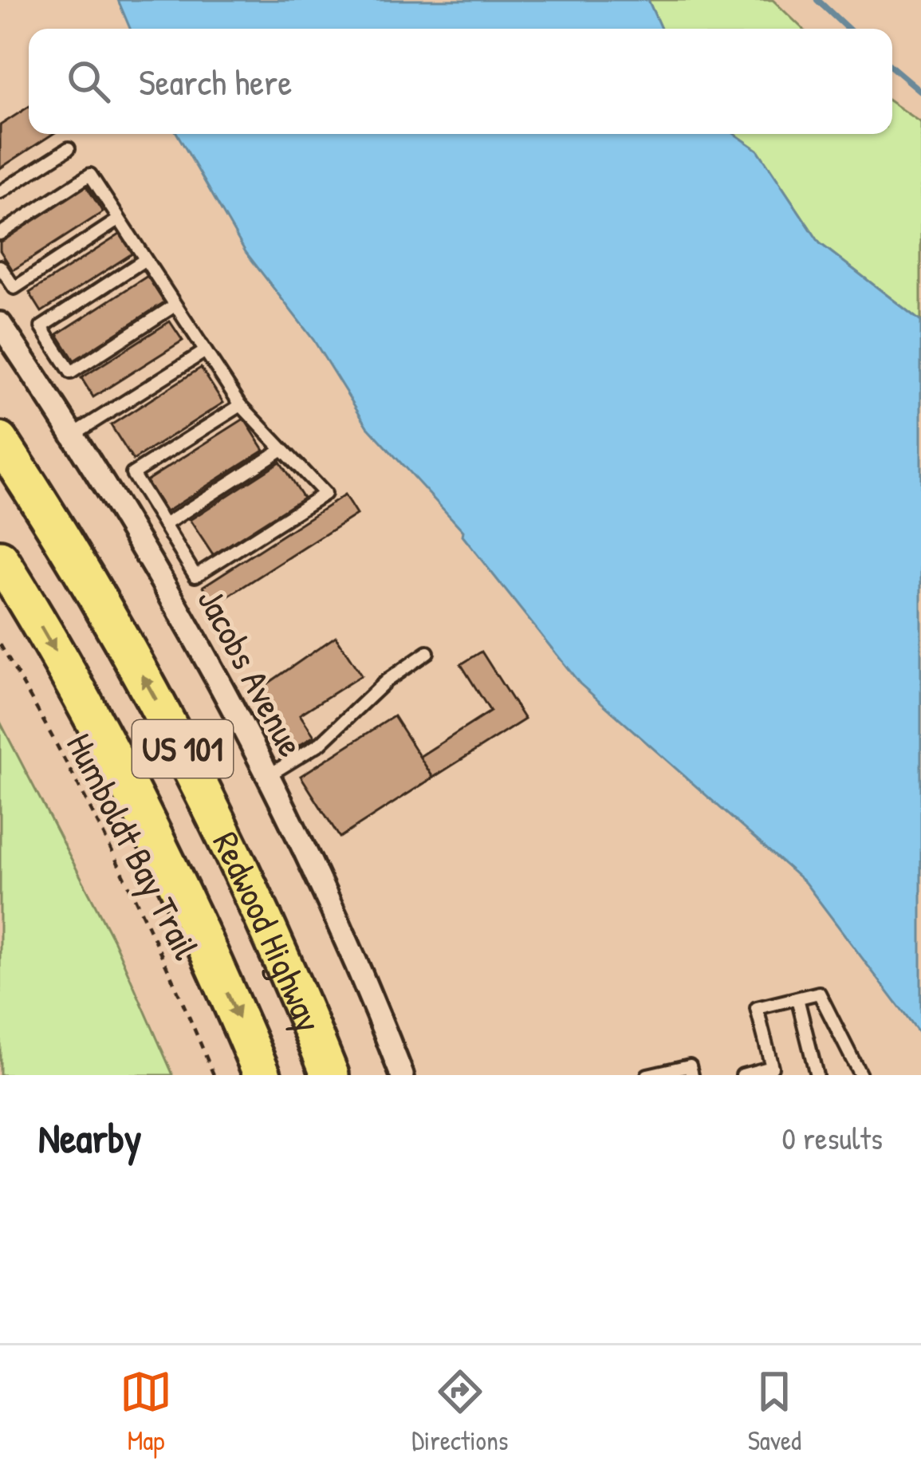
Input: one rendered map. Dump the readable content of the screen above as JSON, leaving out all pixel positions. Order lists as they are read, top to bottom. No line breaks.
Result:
{"streets":{"highway":["US 101","Redwood Highway"],"street":["Jacobs Avenue"],"path":["Humboldt Bay Trail"]},"page":{"search":"Search here","heading":["Nearby","0 results"],"nav":["Map","Directions","Saved"]}}
